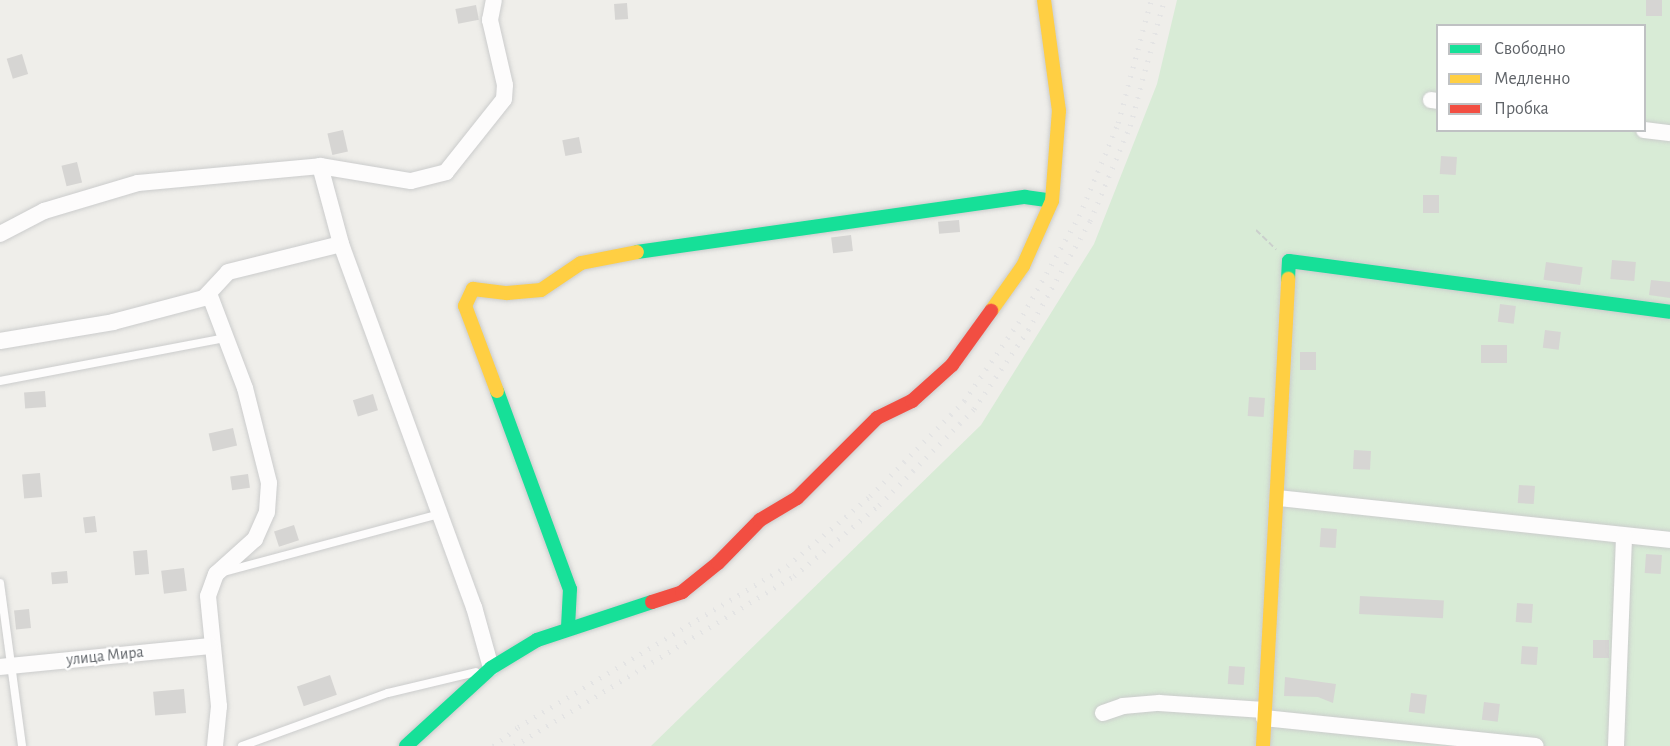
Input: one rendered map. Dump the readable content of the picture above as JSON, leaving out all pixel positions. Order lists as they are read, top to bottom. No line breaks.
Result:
{"streets":{"street":["улица Мира"]},"legend":["Свободно","Медленно","Пробка"]}
